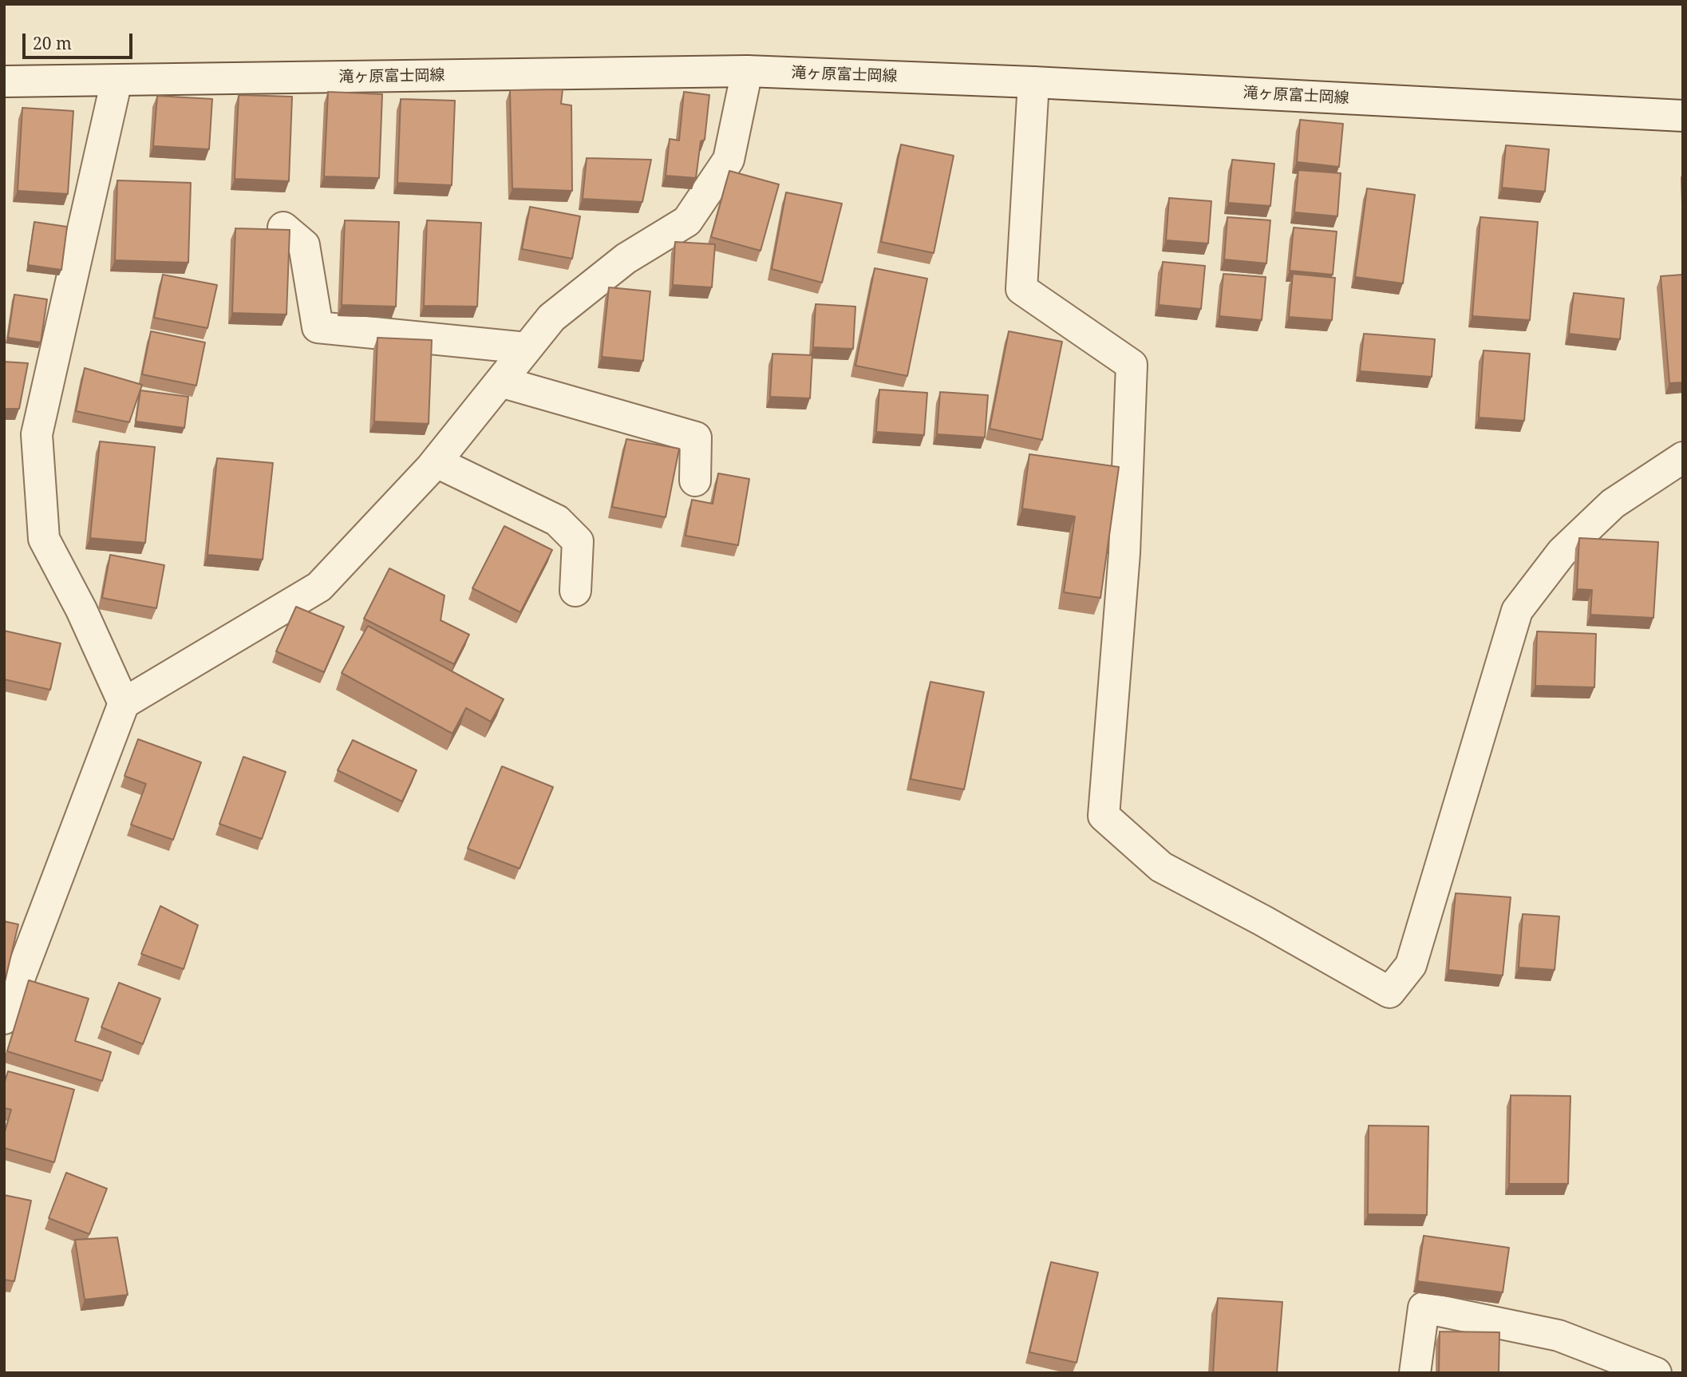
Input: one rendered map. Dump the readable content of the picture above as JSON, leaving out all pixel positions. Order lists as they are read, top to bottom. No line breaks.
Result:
{"streets":{"street":["滝ヶ原富士岡線"]},"scale_bar":"20 m"}
